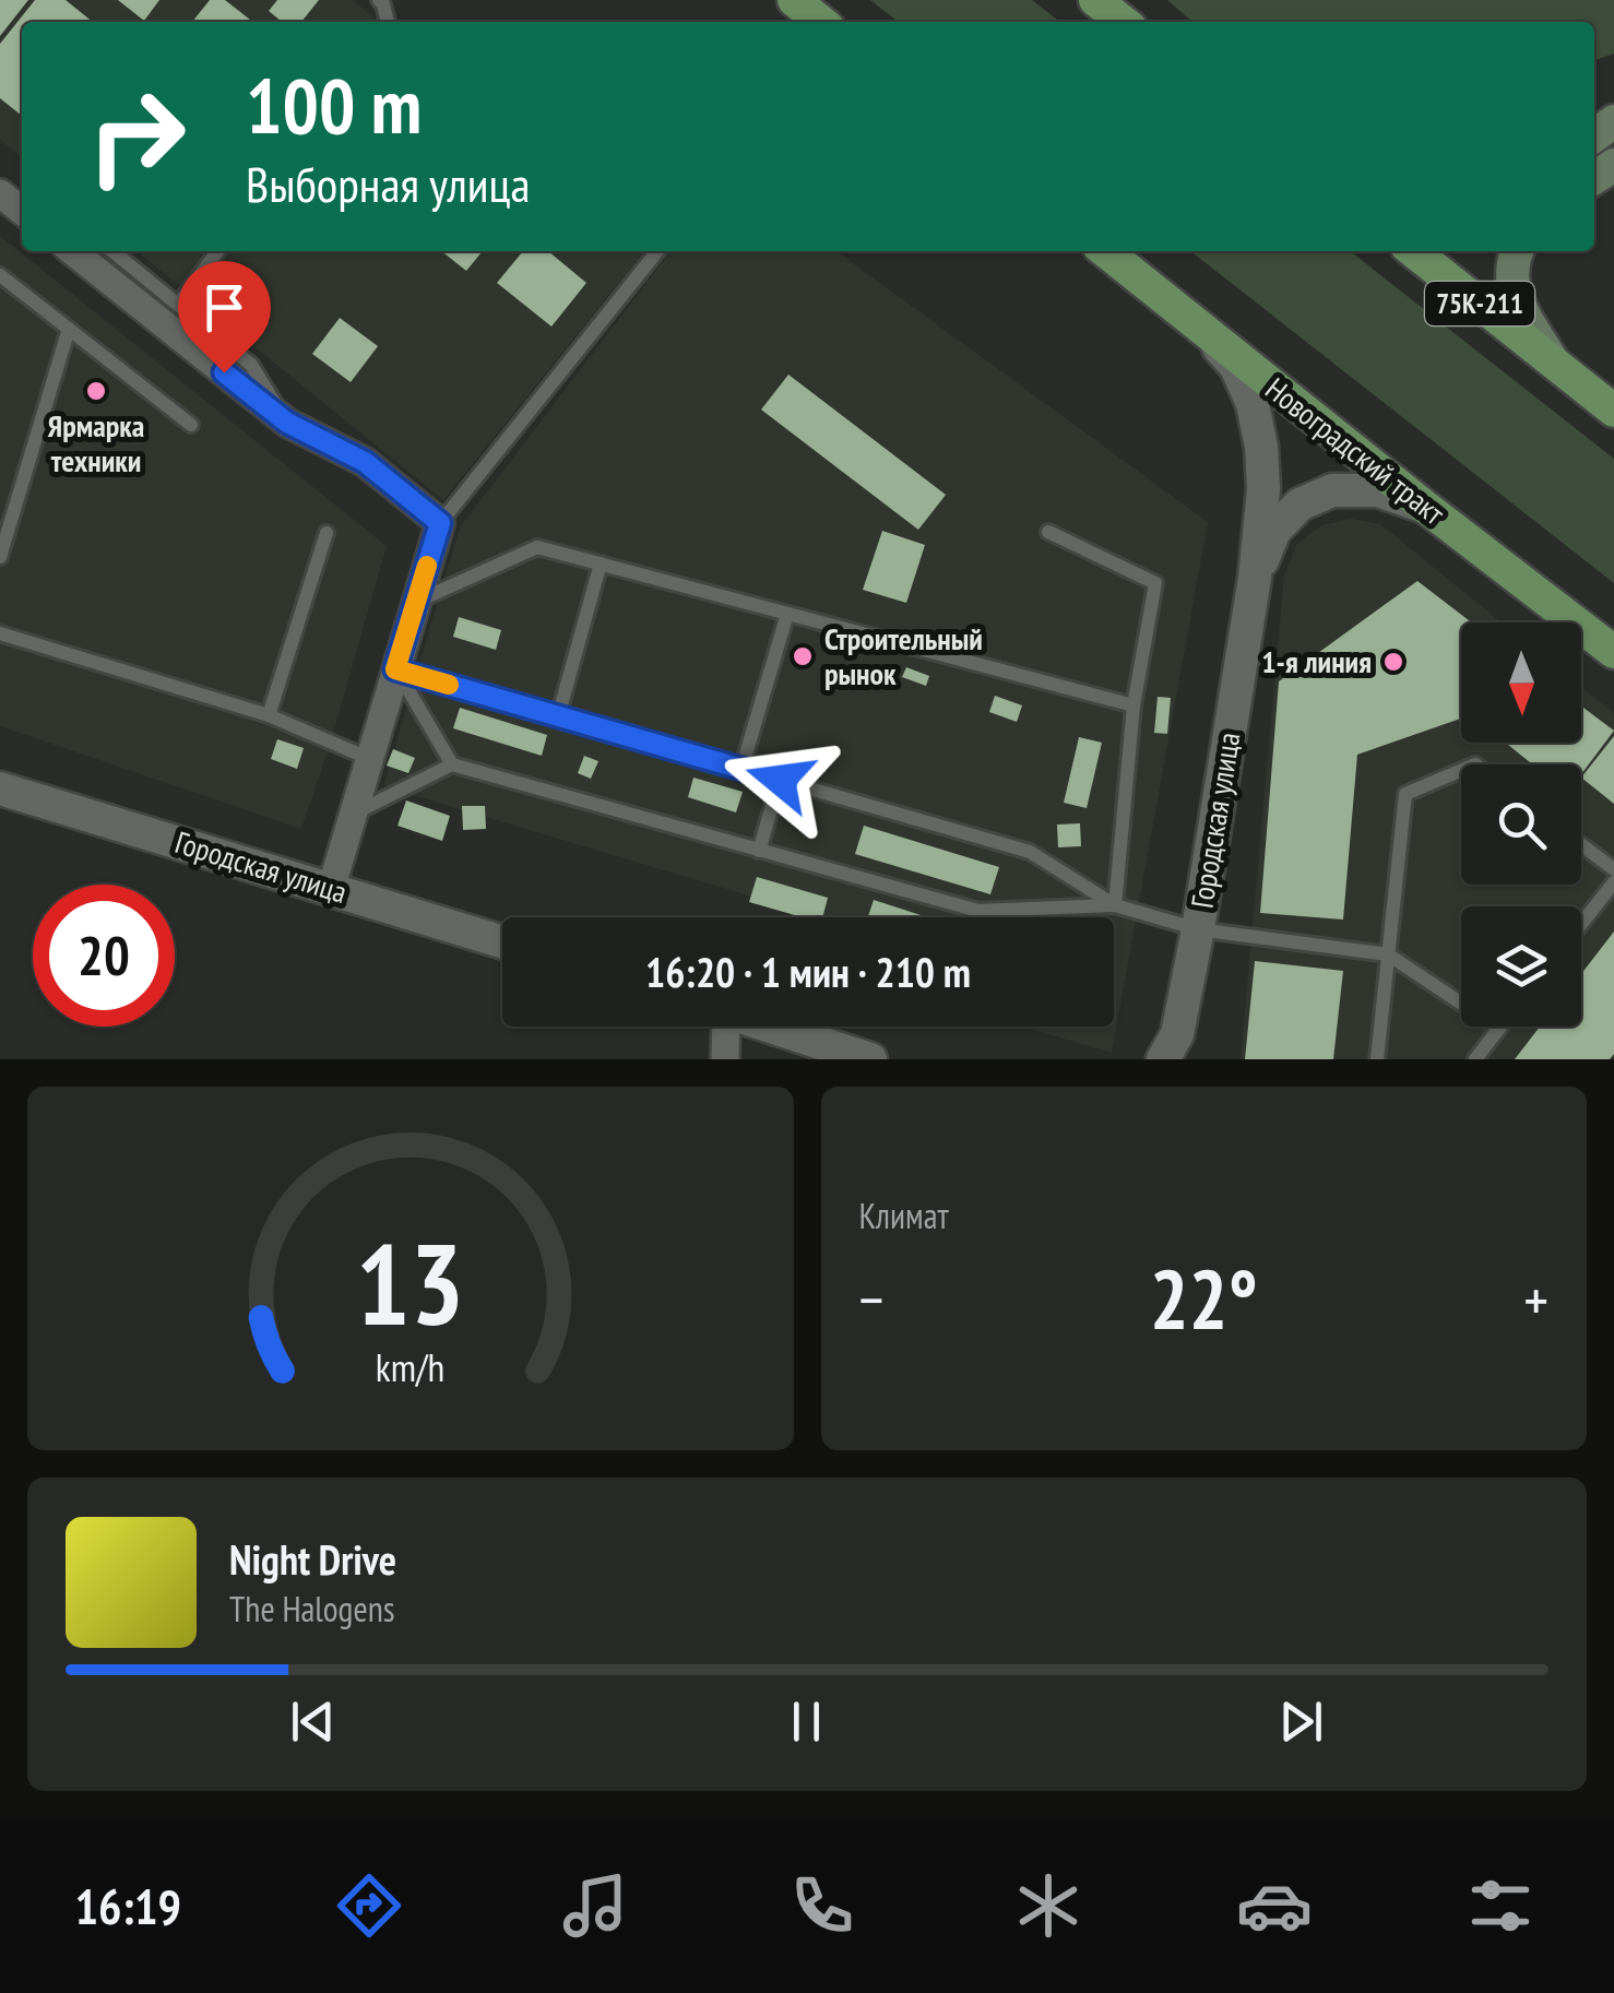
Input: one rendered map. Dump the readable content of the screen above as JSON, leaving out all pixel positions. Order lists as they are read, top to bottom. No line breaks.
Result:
{"streets":{"main road":["75К-211","Новоградский тракт"],"street":["Городская улица"]},"places":["Ярмарка техники","Строительный рынок","1-я линия"],"north":"bottom","page":{"turn":["100 m","Выборная улица"],"limit":"20","trip":"16:20 · 1 мин · 210 m","tile":"Климат","heat":["−","22°","+"],"song":["Night Drive","The Halogens"],"tabs":"16:19","gauge":["13","km/h"]}}
